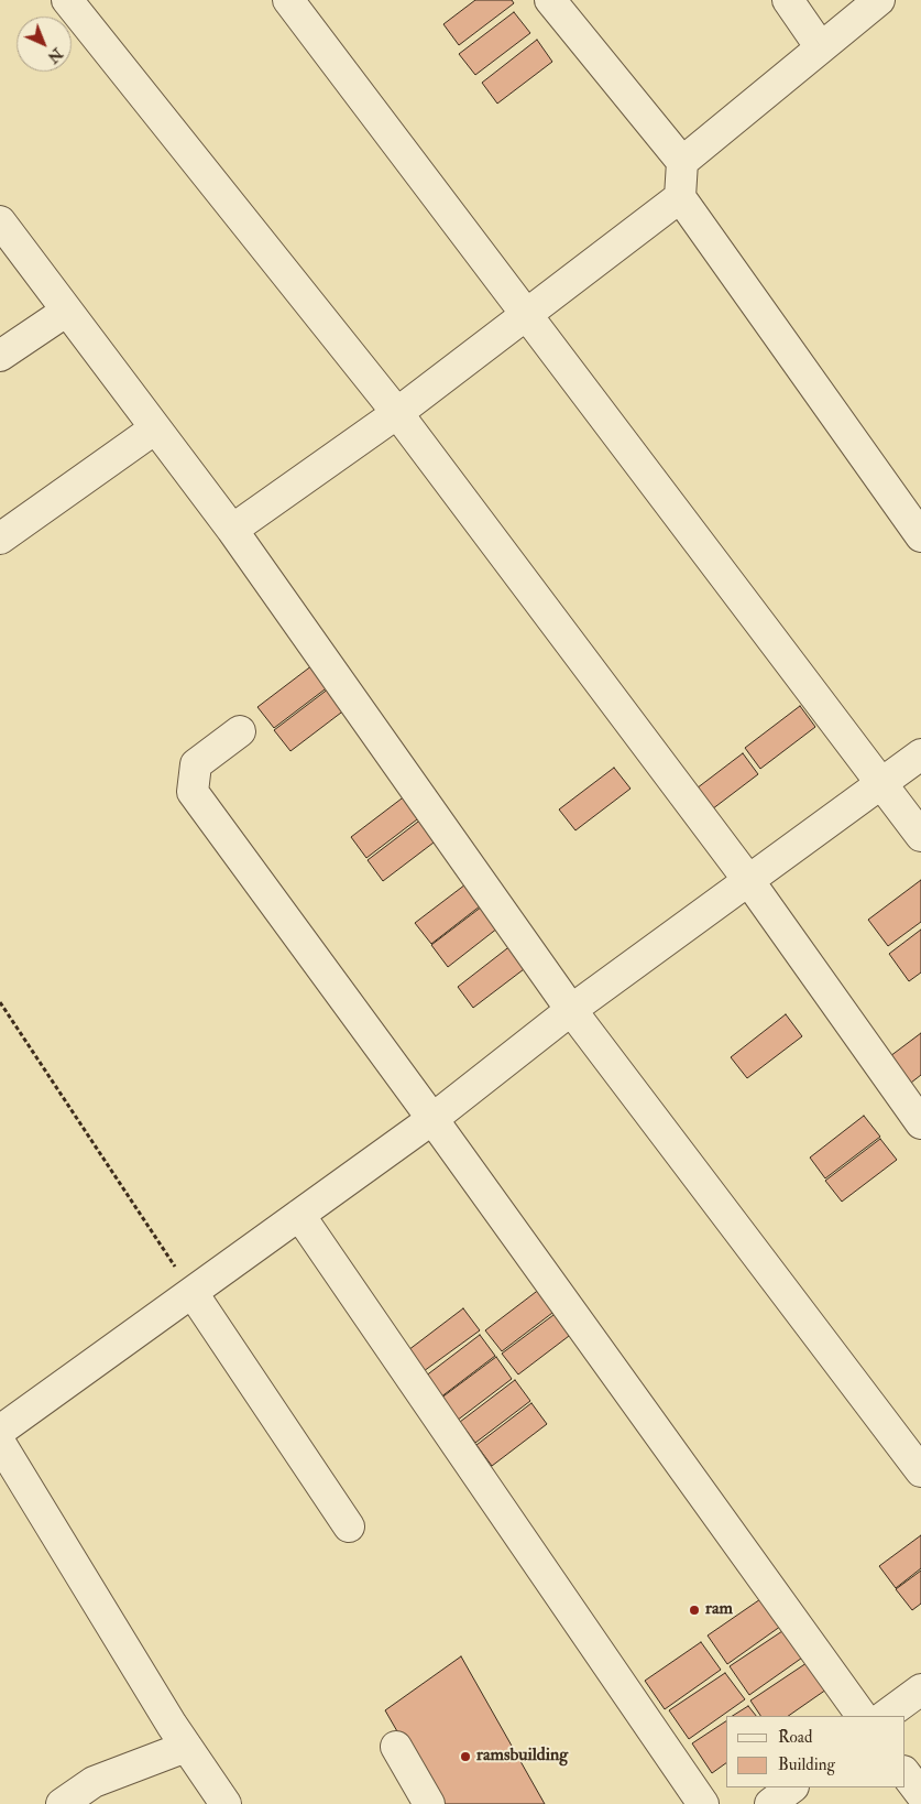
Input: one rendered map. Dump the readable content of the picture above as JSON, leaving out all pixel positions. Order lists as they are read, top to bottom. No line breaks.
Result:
{"places":["ram","ramsbuilding"],"legend":["Road","Building"],"north":"bottom right"}
